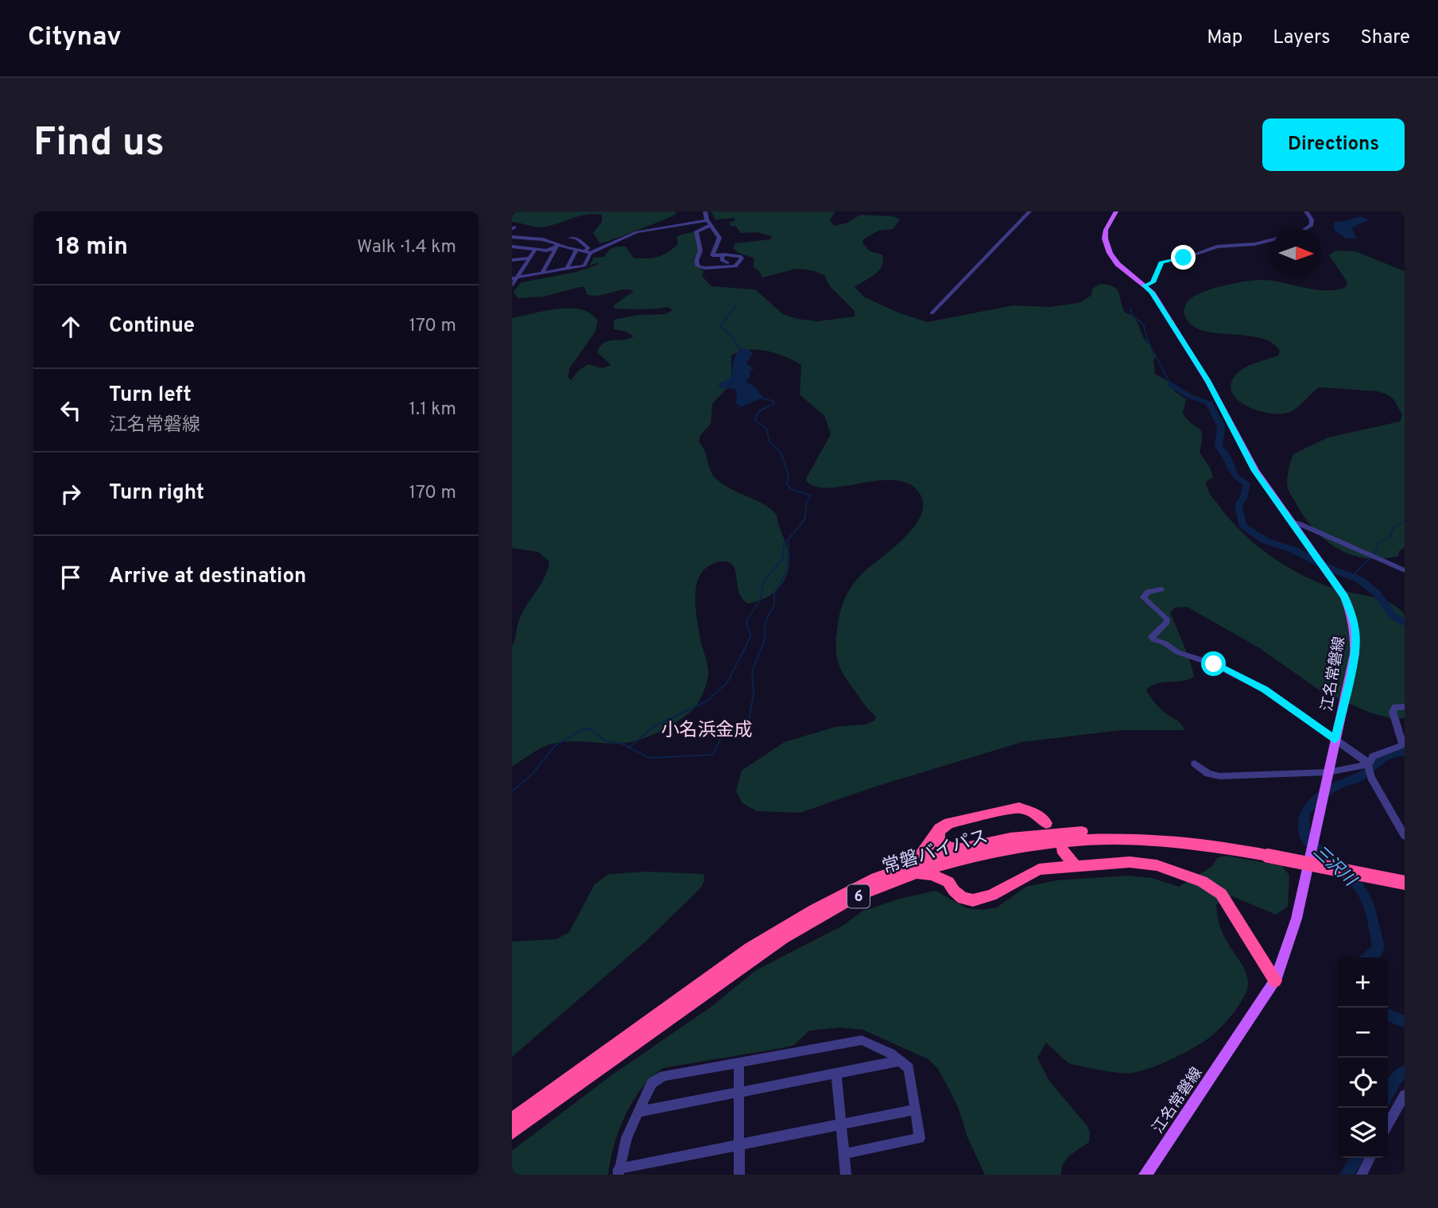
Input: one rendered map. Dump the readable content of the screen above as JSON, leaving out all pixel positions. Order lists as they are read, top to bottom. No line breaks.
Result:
{"streets":{"highway":["常磐バイパス","6"],"main road":["江名常磐線"]},"districts":["小名浜金成"],"water":["三沢川"],"north":"right","page":{"header":"Citynav","nav":["Map","Layers","Share"],"buttons":"Directions","title":"Find us","heading":["18 min","Walk · 1.4 km"],"list":[["Continue","170 m"],["Turn left","江名常磐線","1.1 km"],["Turn right","170 m"],"Arrive at destination"],"map_buttons":["+","−"]}}
